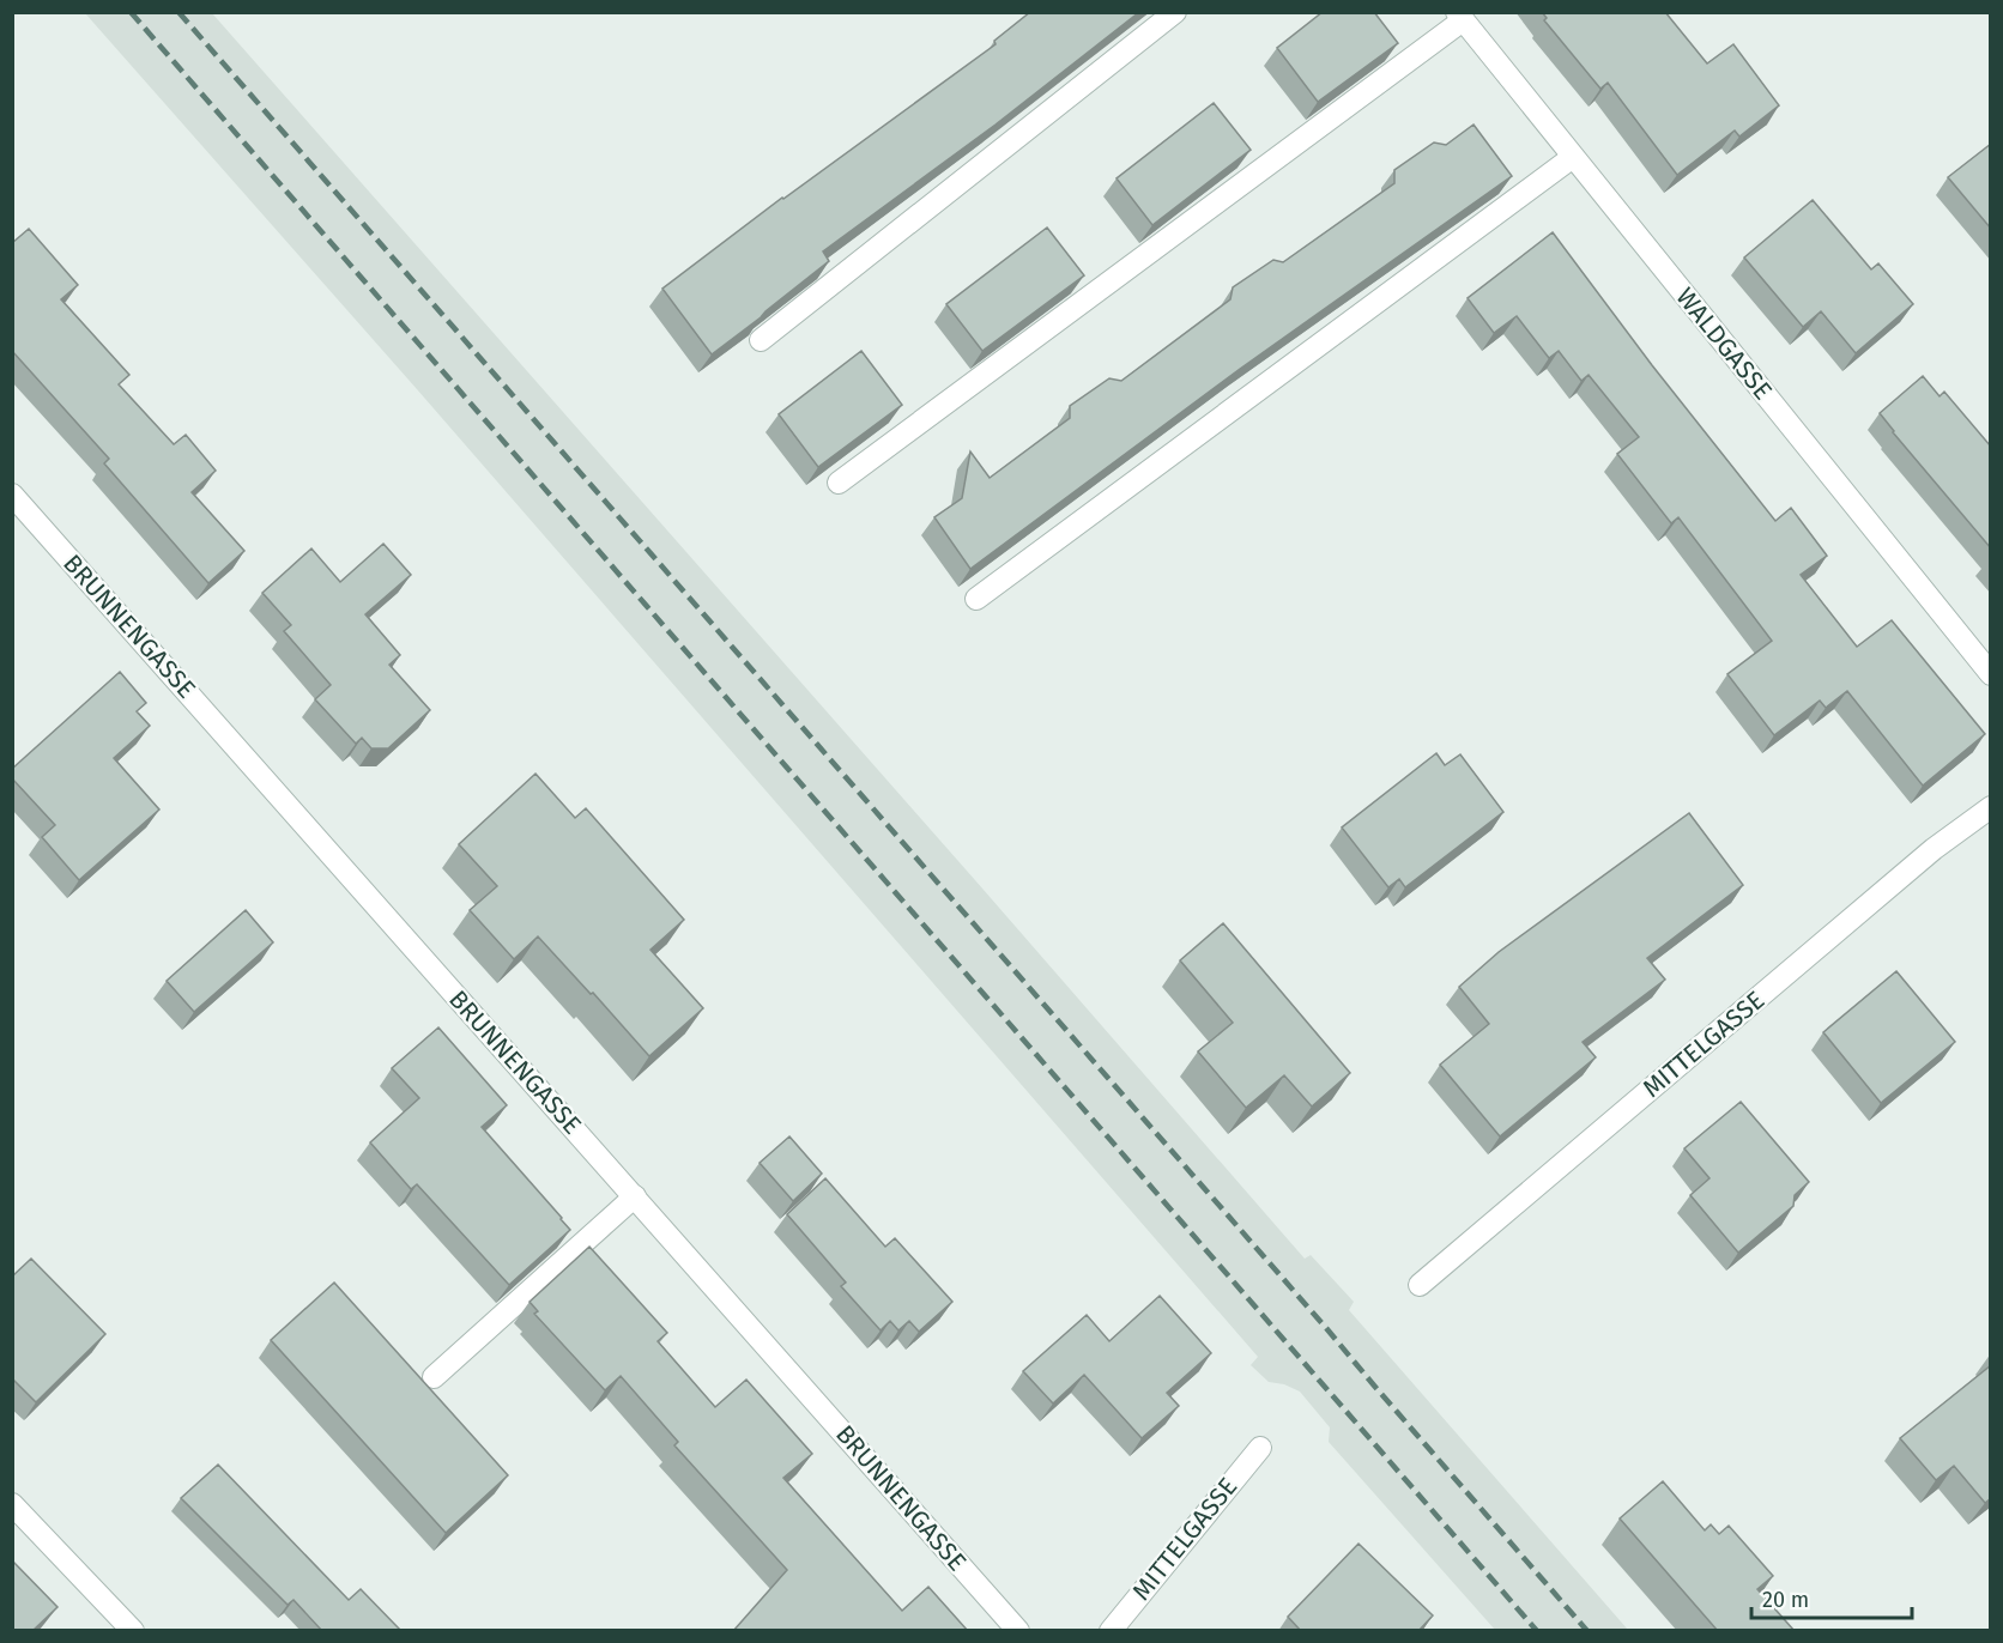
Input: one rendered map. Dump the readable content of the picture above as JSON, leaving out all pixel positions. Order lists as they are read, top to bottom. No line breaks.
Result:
{"streets":{"street":["WALDGASSE","BRUNNENGASSE","MITTELGASSE"]},"scale_bar":"20 m"}
